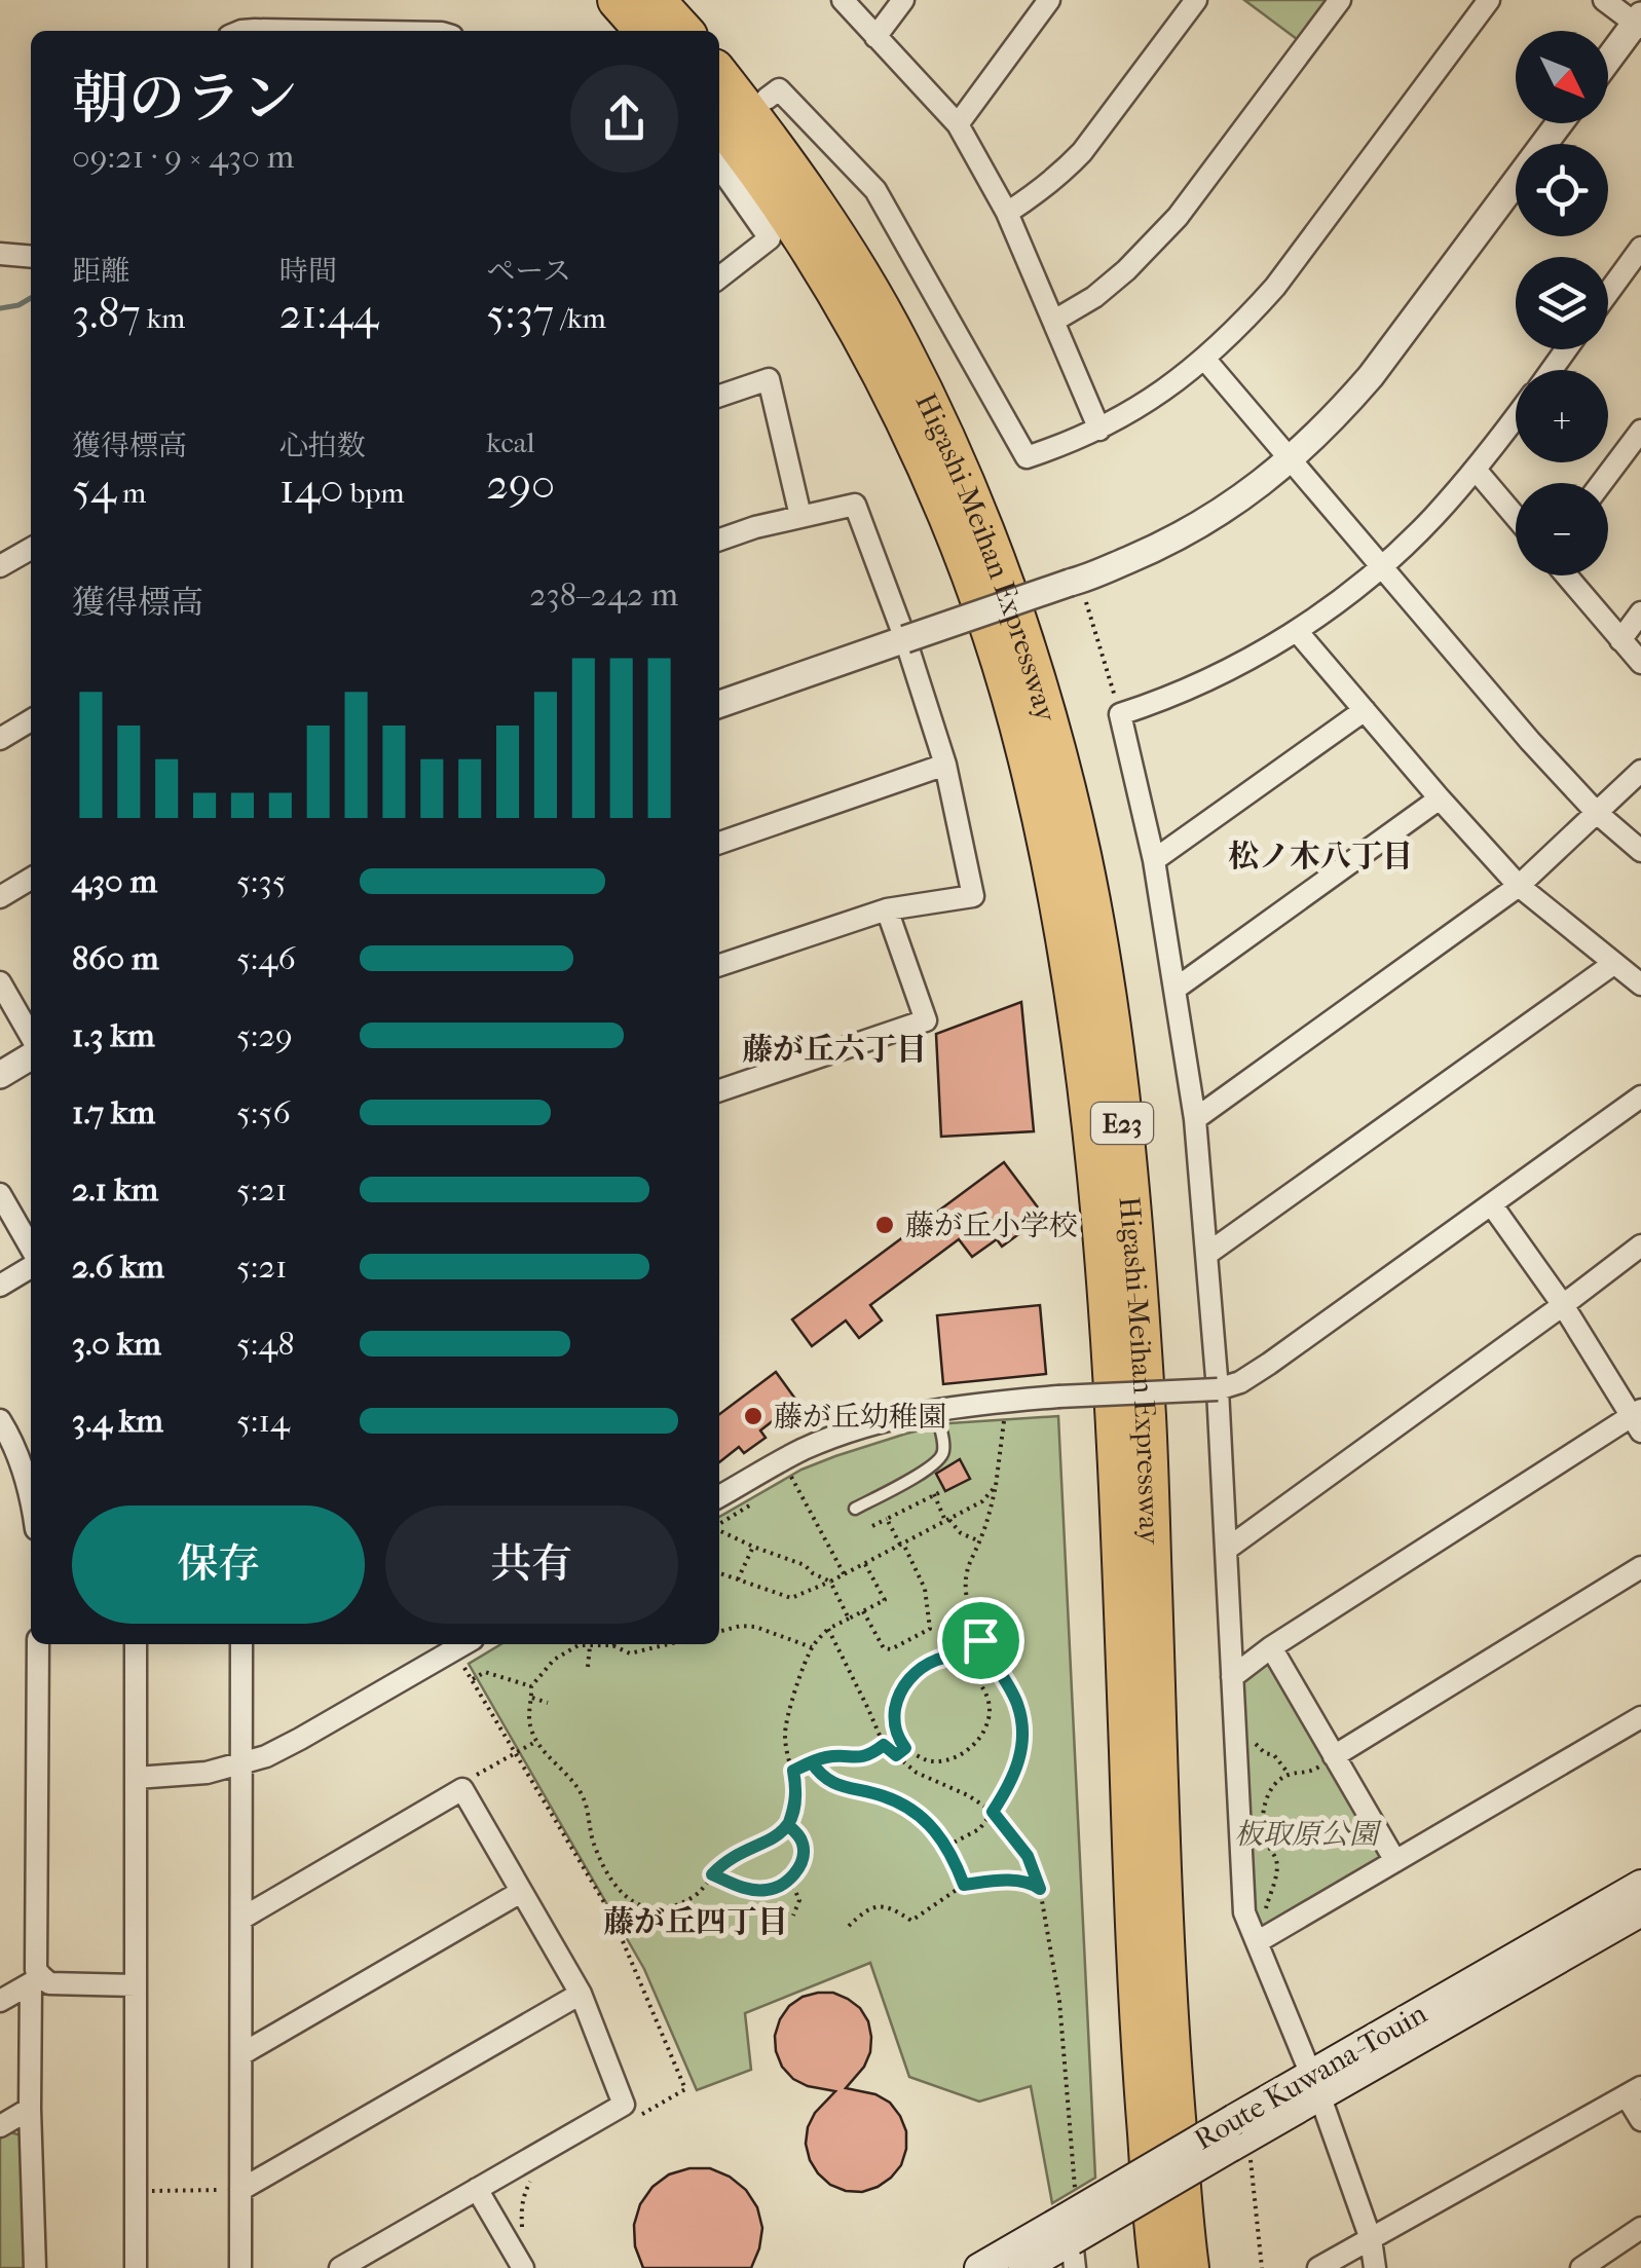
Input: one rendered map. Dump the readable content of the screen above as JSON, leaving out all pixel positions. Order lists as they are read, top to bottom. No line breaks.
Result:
{"streets":{"highway":["Higashi-Meihan Expressway","E23"],"main road":["Route Kuwana-Touin"]},"districts":["松ノ木八丁目","藤が丘六丁目","藤が丘四丁目"],"parks":["板取原公園"],"places":["藤が丘小学校","藤が丘幼稚園"],"north":"bottom right","page":{"map_buttons":["+","−"],"heading":["朝のラン","09:21 · 9 × 430 m"],"stats":[["距離","3.87 km"],["時間","21:44"],["ペース","5:37 /km"],["獲得標高","54 m"],["心拍数","140 bpm"],["kcal","290"]],"chart":["獲得標高","238–242 m"],"list":[{"name":"430 m","note":"5:35"},{"name":"860 m","note":"5:46"},{"name":"1.3 km","note":"5:29"},{"name":"1.7 km","note":"5:56"},{"name":"2.1 km","note":"5:21"},{"name":"2.6 km","note":"5:21"},{"name":"3.0 km","note":"5:48"},{"name":"3.4 km","note":"5:14"}],"buttons":["保存","共有"]}}
